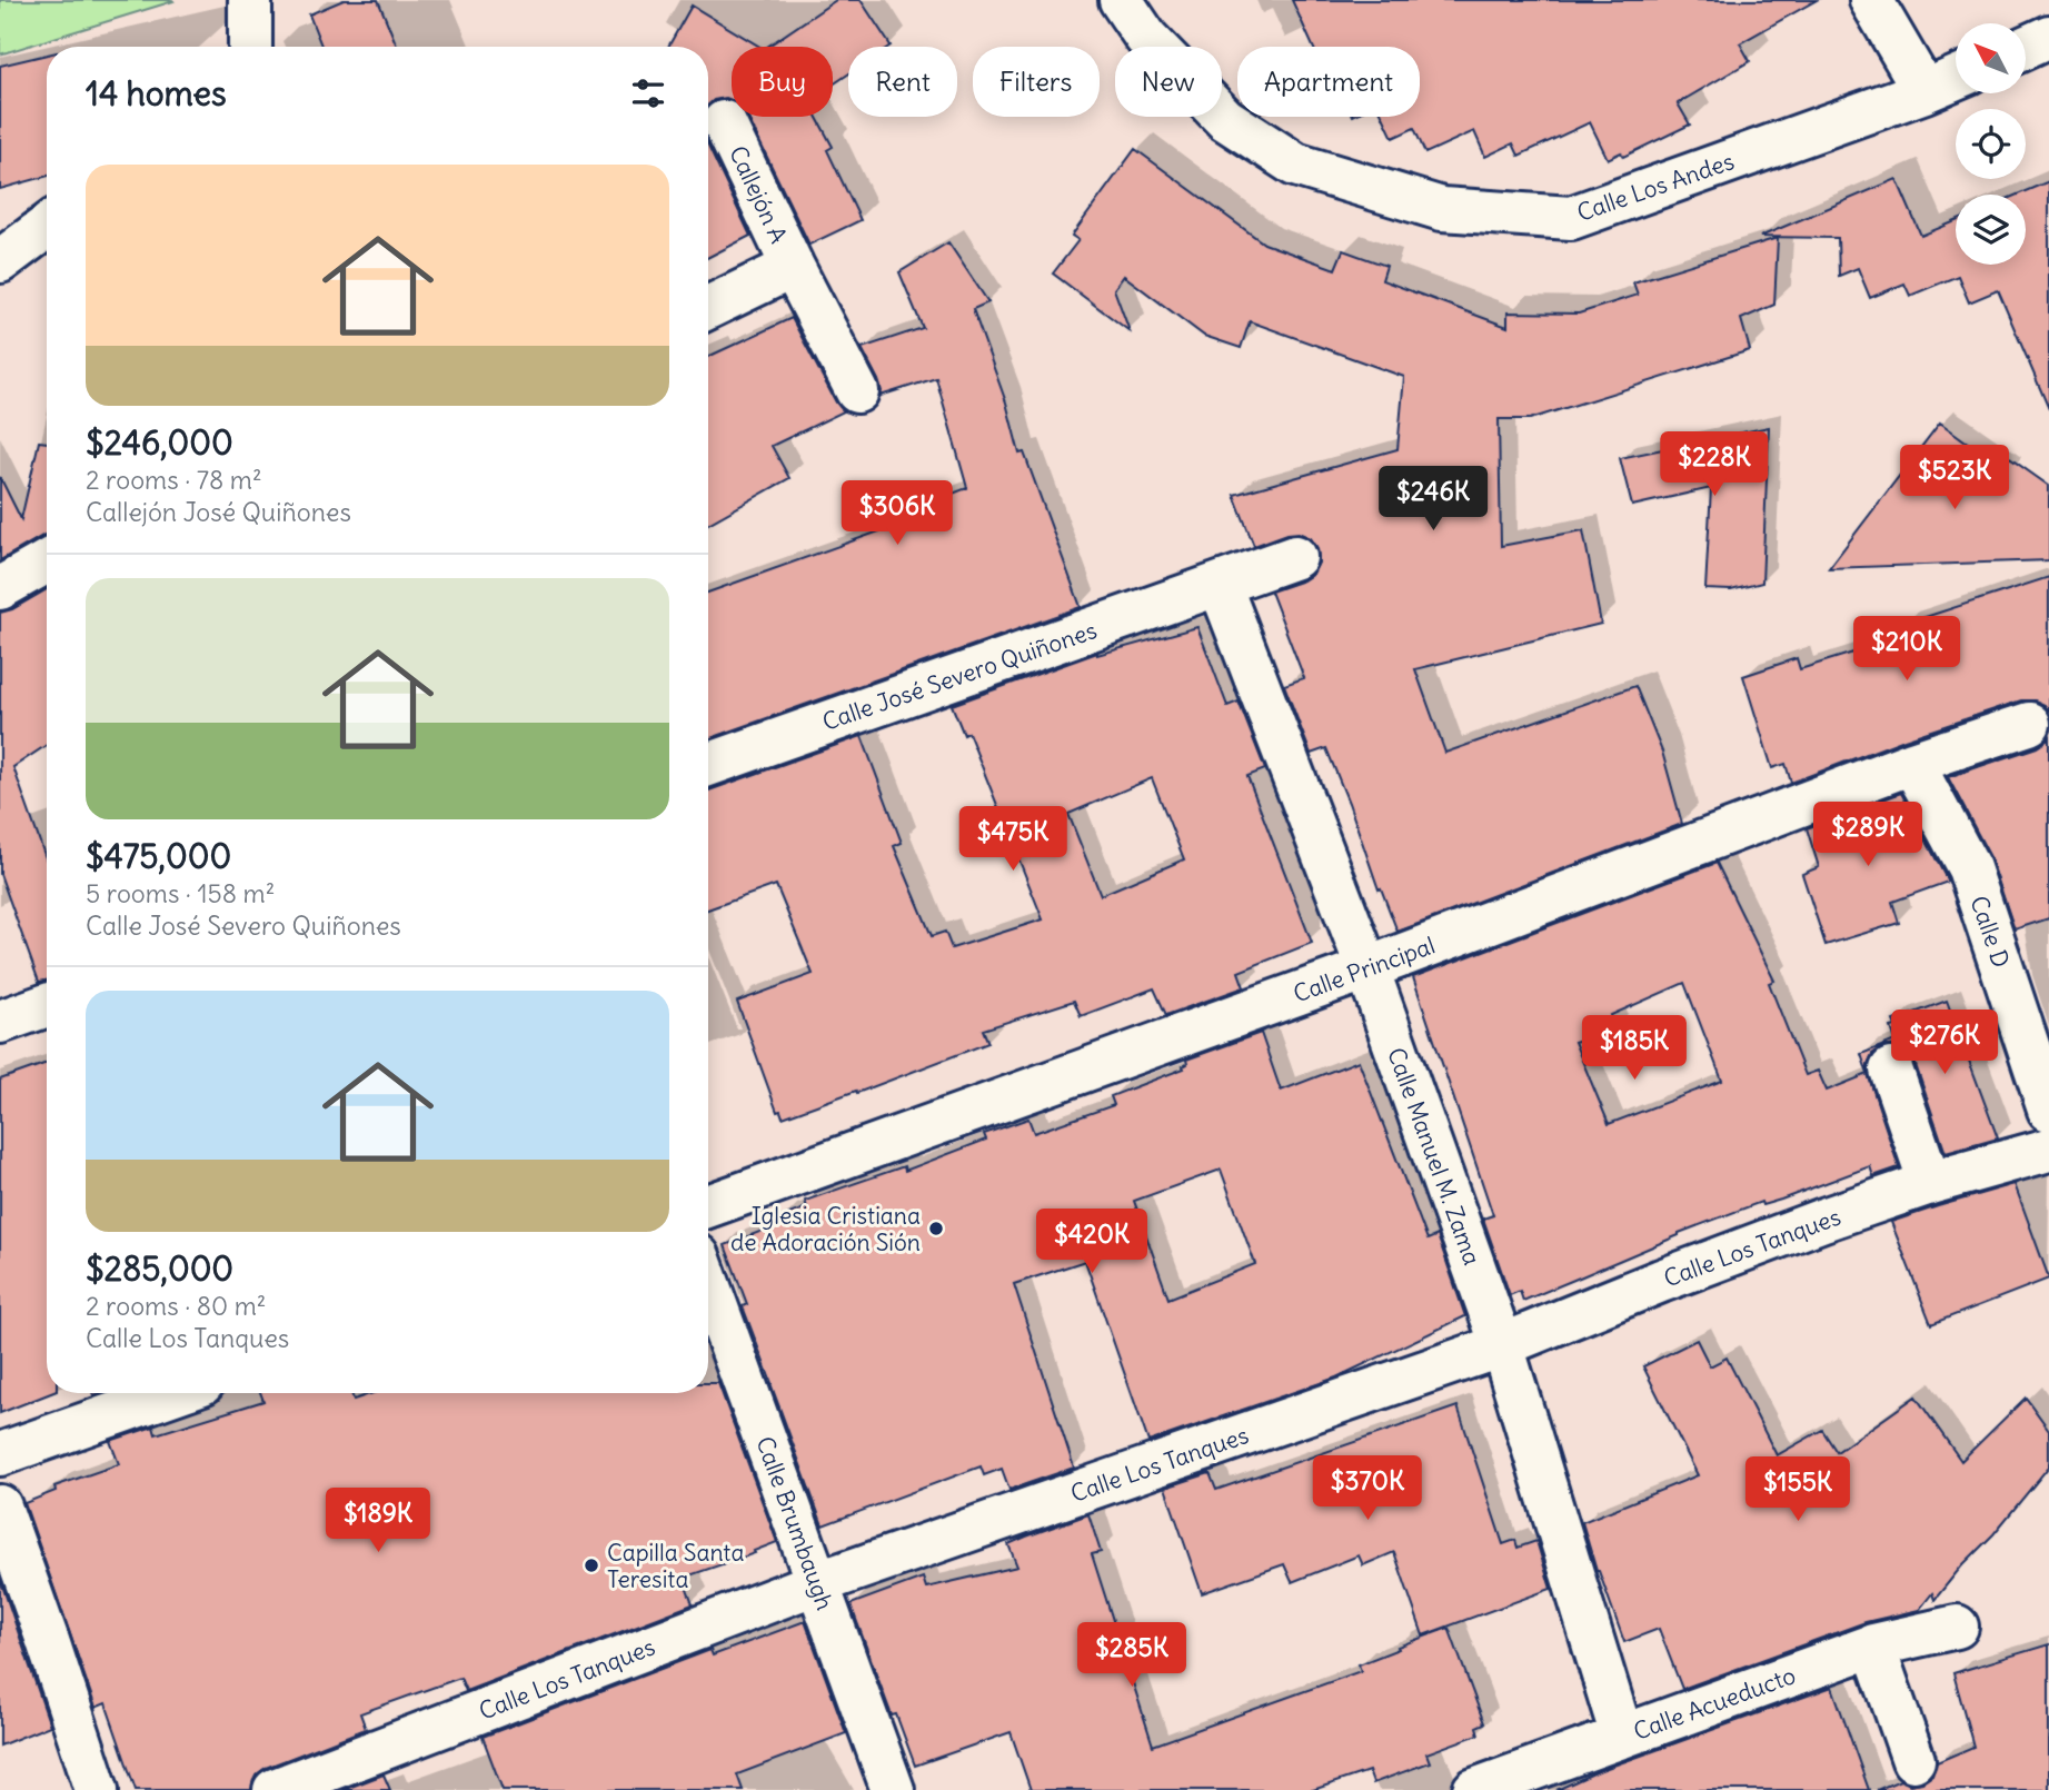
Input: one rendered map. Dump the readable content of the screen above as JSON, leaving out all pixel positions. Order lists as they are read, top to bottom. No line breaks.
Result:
{"streets":{"street":["Calle Los Andes","Callejón A","Calle José Severo Quiñones","Calle D","Calle Principal","Calle Manuel M. Zama","Calle Los Tanques","Calle Brumbaugh","Calle Acueducto"]},"crossings":[["Calle José Severo Quiñones","Calle Manuel M. Zama"],["Calle D","Calle Principal"],["Calle Principal","Calle Manuel M. Zama"],["Calle Manuel M. Zama","Calle Los Tanques"],["Calle Manuel M. Zama","Calle Acueducto"],["Calle Los Tanques","Calle Brumbaugh"]],"places":["Iglesia Cristiana de Adoración Sión","Capilla Santa Teresita"],"north":"top left","page":{"chip":["Buy","Rent","Filters","New","Apartment"],"heading":"14 homes","list":[{"name":"$246,000","note":"2 rooms · 78 m² · Callejón José Quiñones"},{"name":"$475,000","note":"5 rooms · 158 m² · Calle José Severo Quiñones"},{"name":"$285,000","note":"2 rooms · 80 m² · Calle Los Tanques"}],"price":["$228K","$523K","$246K","$306K","$210K","$289K","$475K","$276K","$185K","$420K","$370K","$155K","$189K","$285K"]}}
